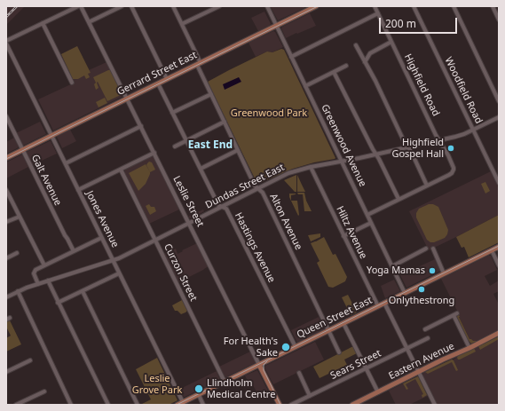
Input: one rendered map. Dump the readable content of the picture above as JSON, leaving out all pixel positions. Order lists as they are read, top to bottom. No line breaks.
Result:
{"streets":{"main road":["Gerrard Street East","Leslie Street","Queen Street East","Eastern Avenue"],"street":["Highfield Road","Woodfield Road","Greenwood Avenue","Galt Avenue","Dundas Street East","Jones Avenue","Alton Avenue","Hiltz Avenue","Hastings Avenue","Curzon Street","Sears Street"]},"crossings":[["Gerrard Street East","Greenwood Avenue"],["Gerrard Street East","Galt Avenue"],["Gerrard Street East","Leslie Street"],["Gerrard Street East","Jones Avenue"],["Gerrard Street East","Alton Avenue"],["Gerrard Street East","Hastings Avenue"],["Highfield Road","Dundas Street East"],["Woodfield Road","Dundas Street East"],["Greenwood Avenue","Dundas Street East"],["Greenwood Avenue","Queen Street East"],["Dundas Street East","Leslie Street"],["Dundas Street East","Jones Avenue"],["Dundas Street East","Alton Avenue"],["Dundas Street East","Hiltz Avenue"],["Dundas Street East","Hastings Avenue"],["Dundas Street East","Curzon Street"],["Leslie Street","Queen Street East"],["Jones Avenue","Queen Street East"],["Alton Avenue","Queen Street East"],["Hiltz Avenue","Queen Street East"],["Hastings Avenue","Queen Street East"],["Curzon Street","Queen Street East"]],"districts":["East End"],"parks":["Greenwood Park","Leslie Grove Park"],"places":["Highfield Gospel Hall","Yoga Mamas","Onlythestrong","For Health's Sake","Llindholm Medical Centre"],"scale_bar":"200 m"}
